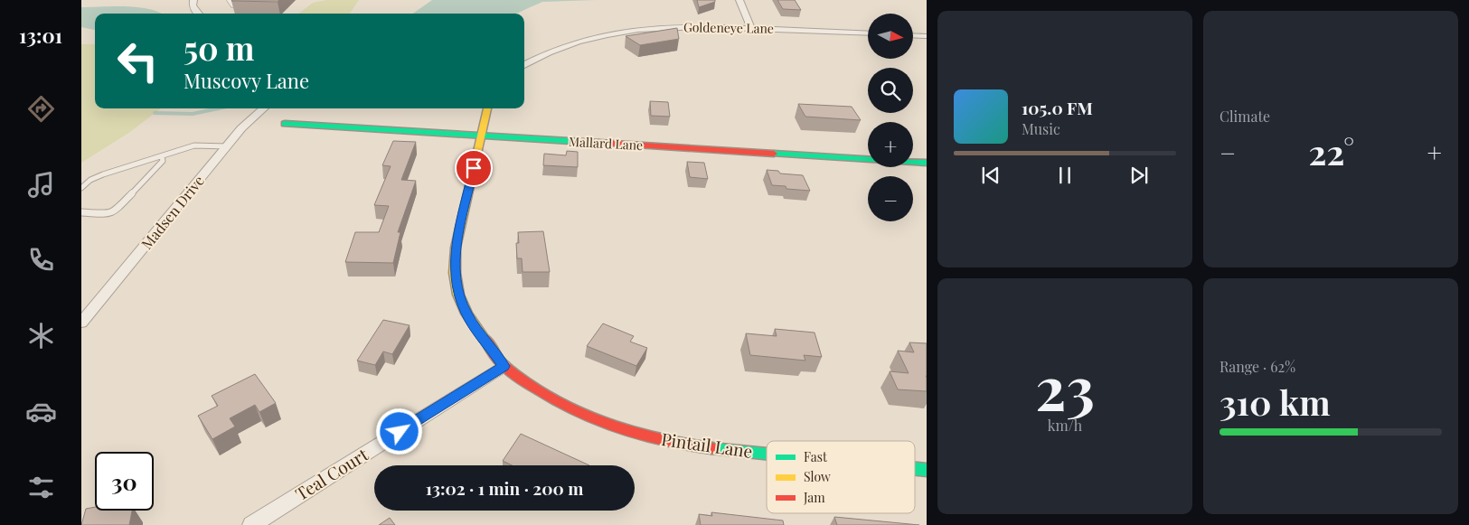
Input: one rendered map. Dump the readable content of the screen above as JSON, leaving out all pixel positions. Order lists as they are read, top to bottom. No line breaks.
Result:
{"streets":{"street":["Goldeneye Lane","Mallard Lane","Madsen Drive","Pintail Lane","Teal Court"]},"crossings":[["Pintail Lane","Teal Court"]],"legend":["Fast","Slow","Jam"],"north":"right","page":{"tabs":"13:01","tile":["Climate",["23","km/h"],["Range · 62%","310 km"]],"map_buttons":["+","−"],"turn":["50 m","Muscovy Lane"],"song":["105.0 FM","Music"],"heat":["−","22°","+"],"limit":"30","trip":"13:02 · 1 min · 200 m"}}
